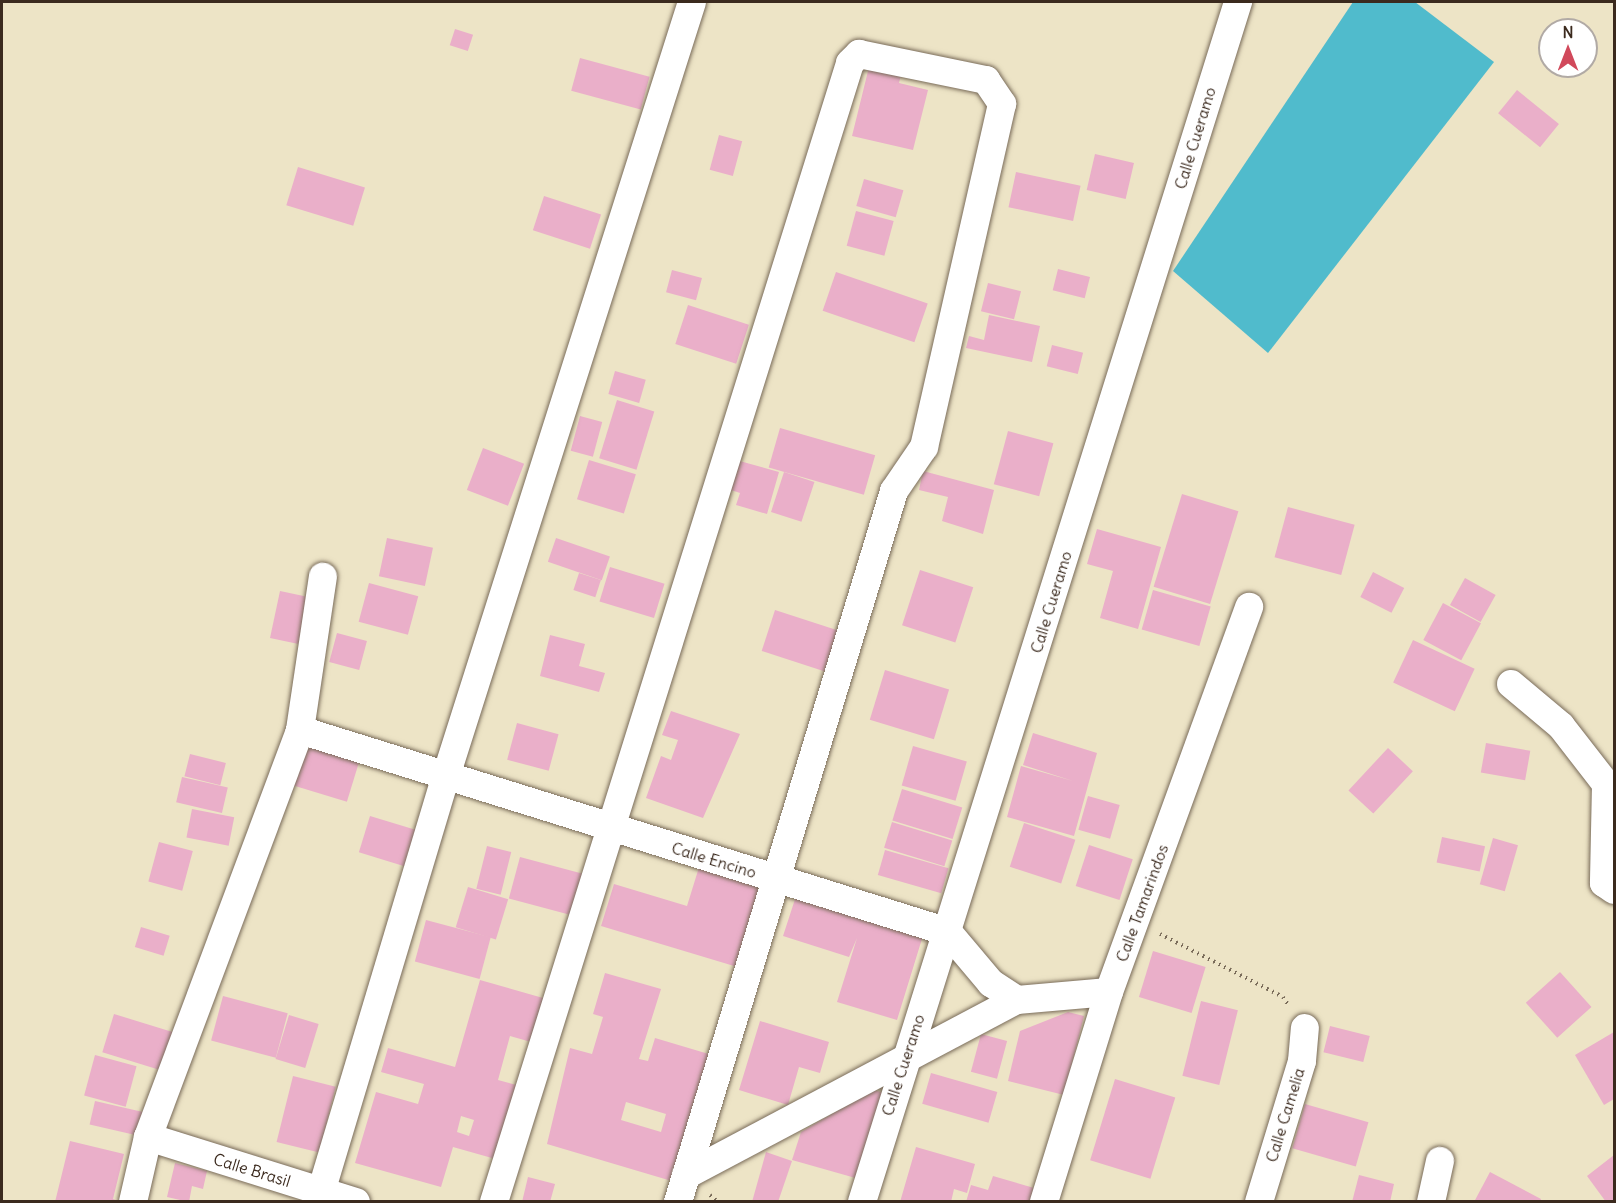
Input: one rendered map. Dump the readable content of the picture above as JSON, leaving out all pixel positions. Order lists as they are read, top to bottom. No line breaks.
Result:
{"streets":{"street":["Calle Cueramo","Calle Encino","Calle Tamarindos","Calle Camelia","Calle Brasil"]},"crossings":[["Calle Cueramo","Calle Encino"]],"north":"top"}
